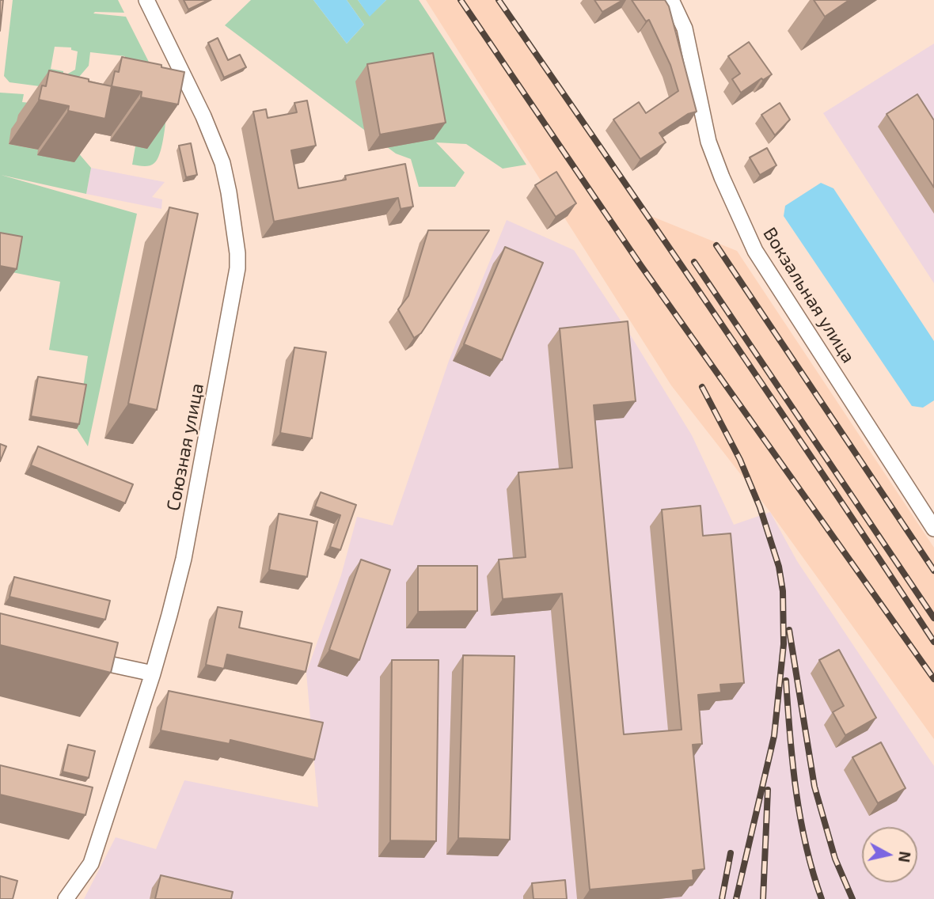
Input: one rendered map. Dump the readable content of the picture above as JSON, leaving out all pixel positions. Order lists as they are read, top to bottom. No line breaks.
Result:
{"streets":{"street":["Вокзальная улица","Союзная улица"]},"north":"right"}
